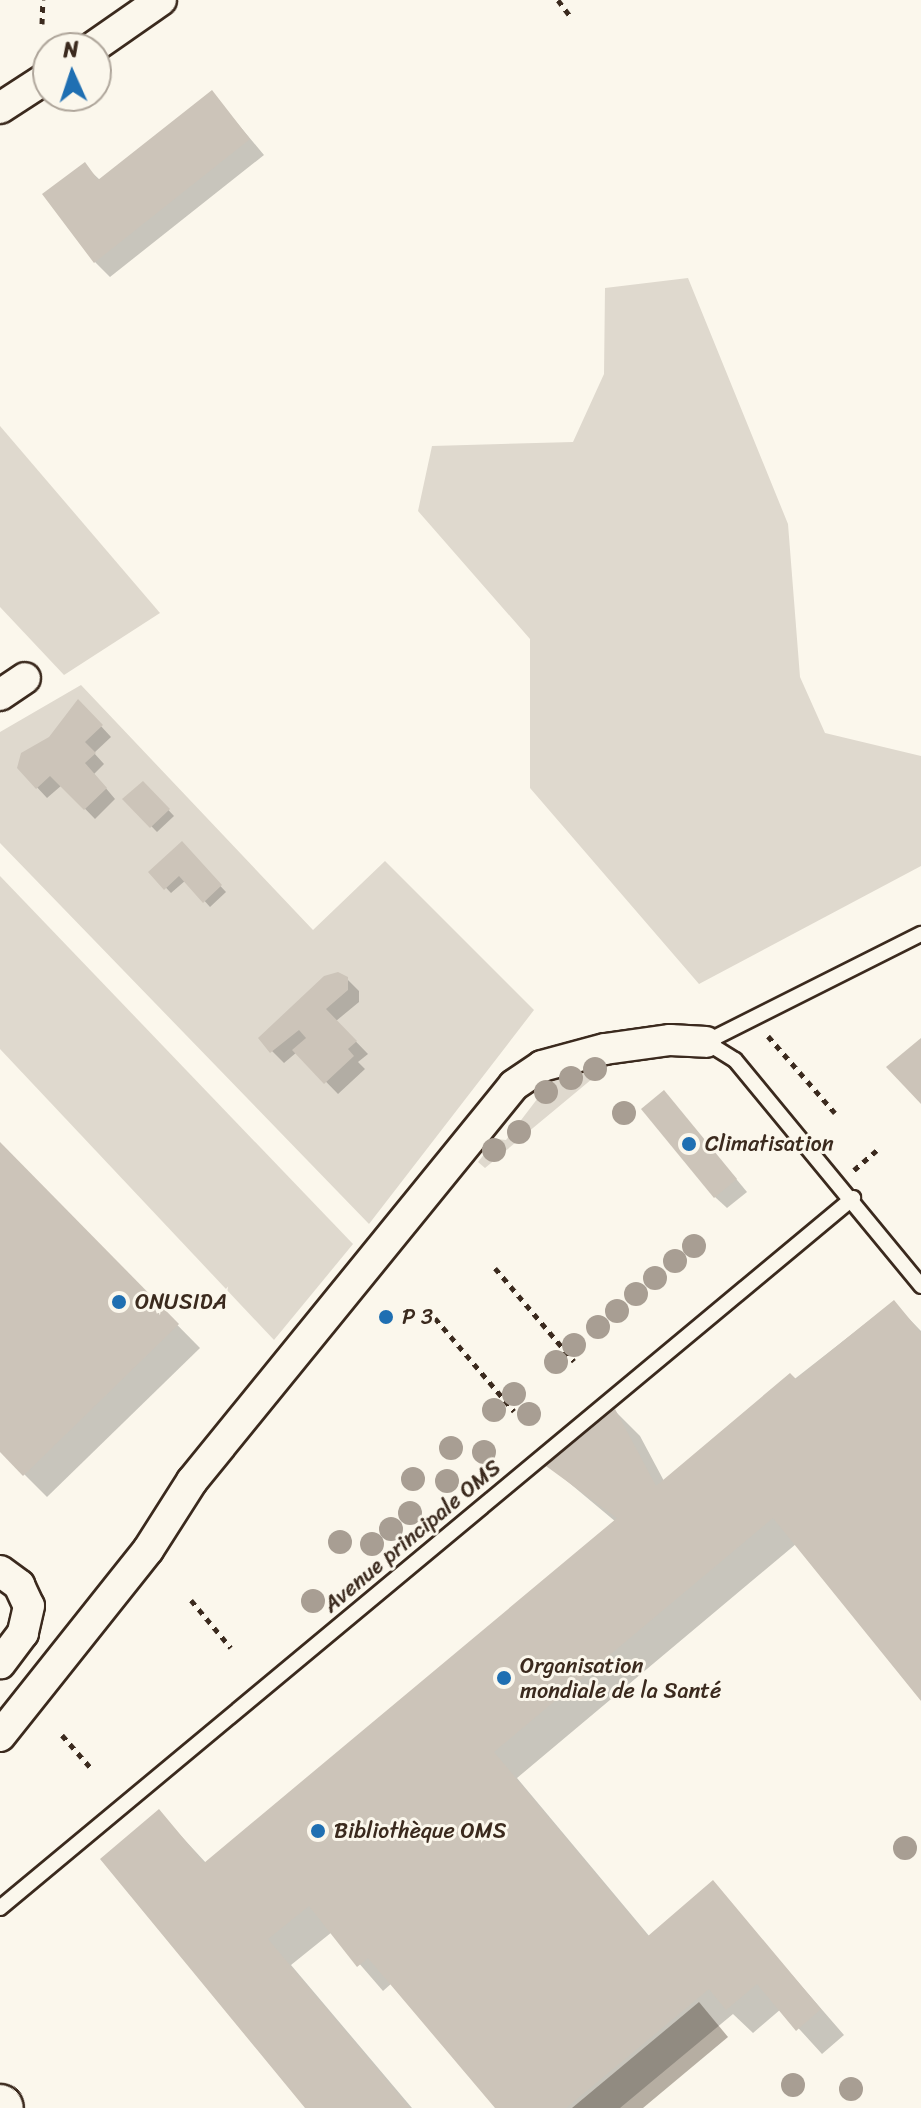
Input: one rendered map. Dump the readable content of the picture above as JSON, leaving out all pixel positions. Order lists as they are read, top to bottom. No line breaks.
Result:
{"streets":{"lane":["Avenue principale OMS"]},"places":["Climatisation","ONUSIDA","P 3","Organisation mondiale de la Santé","Bibliothèque OMS"],"north":"top"}
